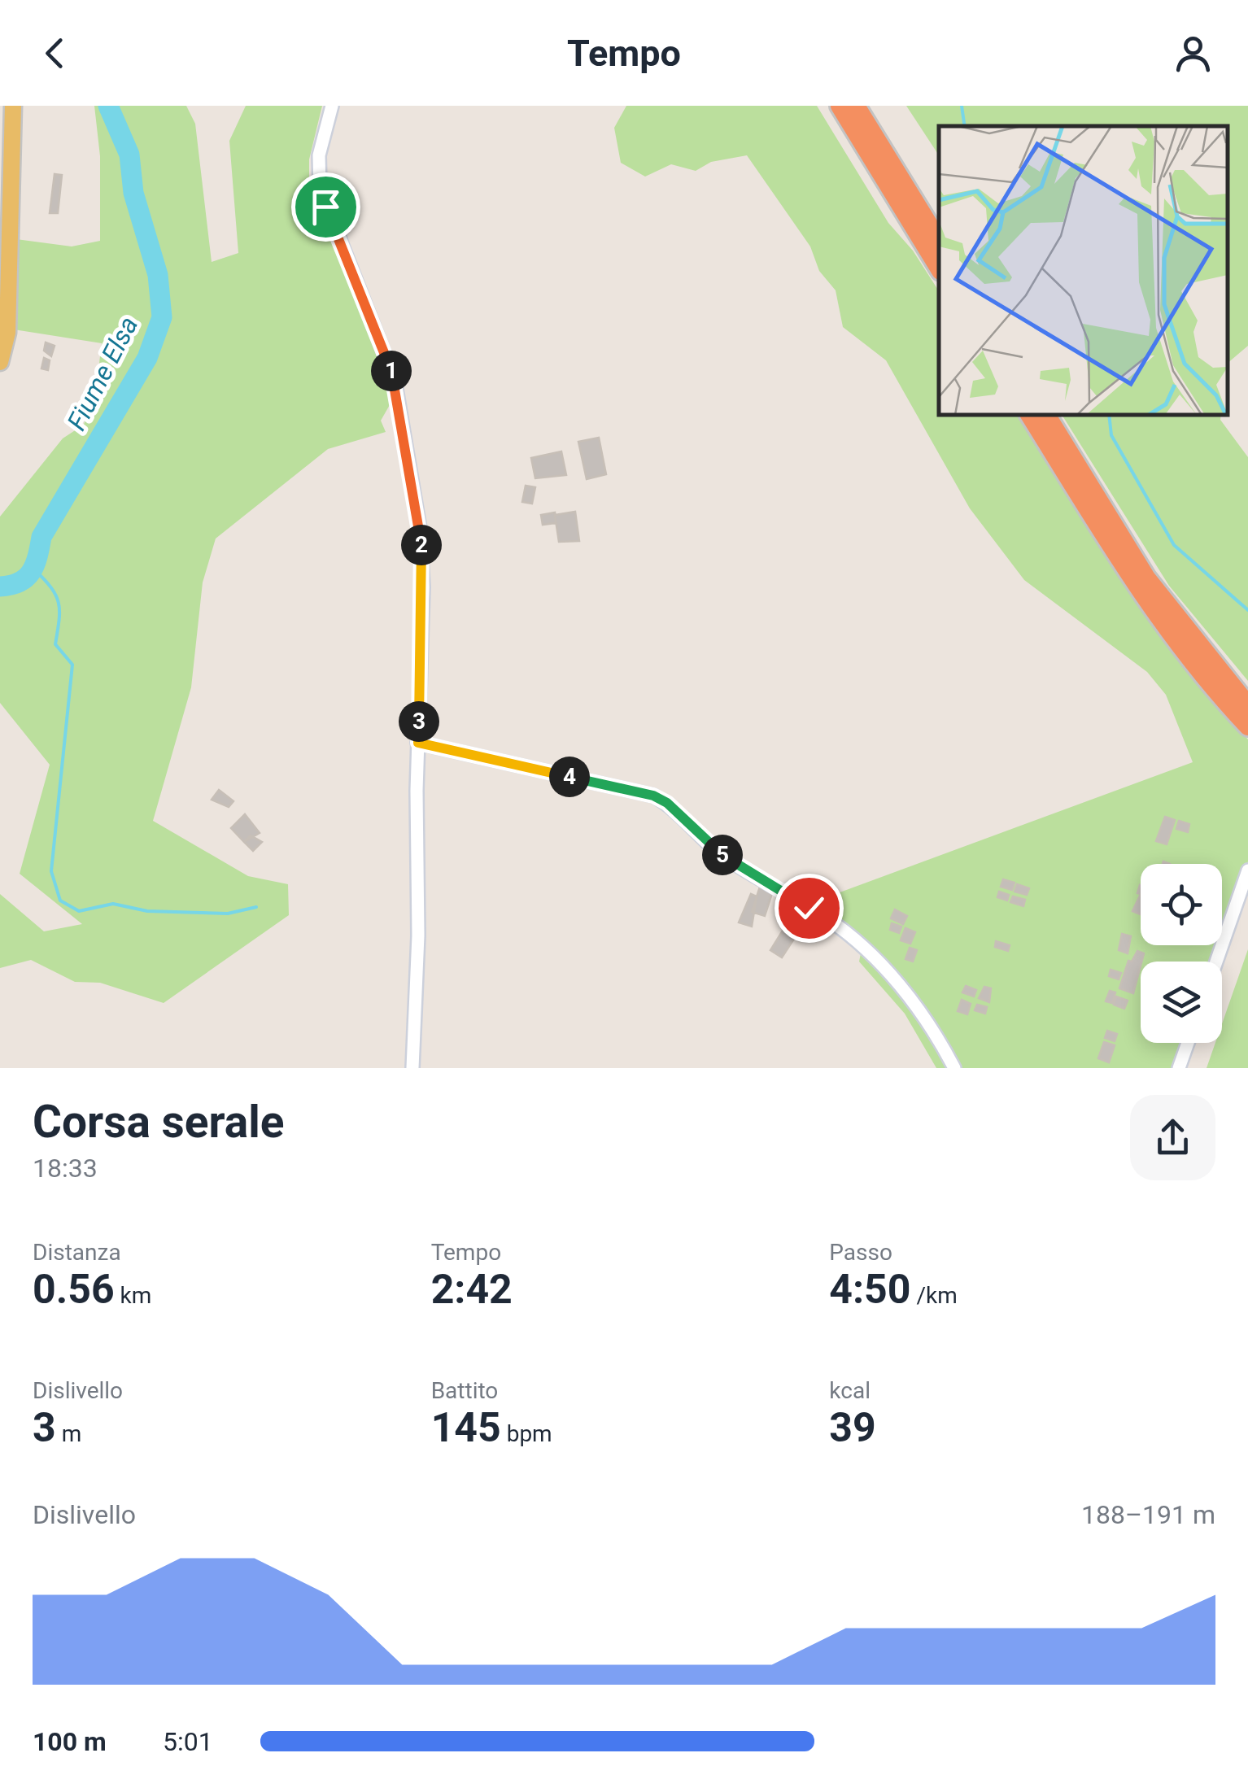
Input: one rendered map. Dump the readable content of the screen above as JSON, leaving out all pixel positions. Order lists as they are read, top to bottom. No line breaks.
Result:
{"water":["Fiume Elsa"],"page":{"header":"Tempo","pins":["1","2","3","4","5"],"heading":["Corsa serale","18:33"],"stats":[["Distanza","0.56 km"],["Tempo","2:42"],["Passo","4:50 /km"],["Dislivello","3 m"],["Battito","145 bpm"],["kcal","39"]],"chart":["Dislivello","188–191 m"],"list":[{"name":"100 m","note":"5:01"}]}}
